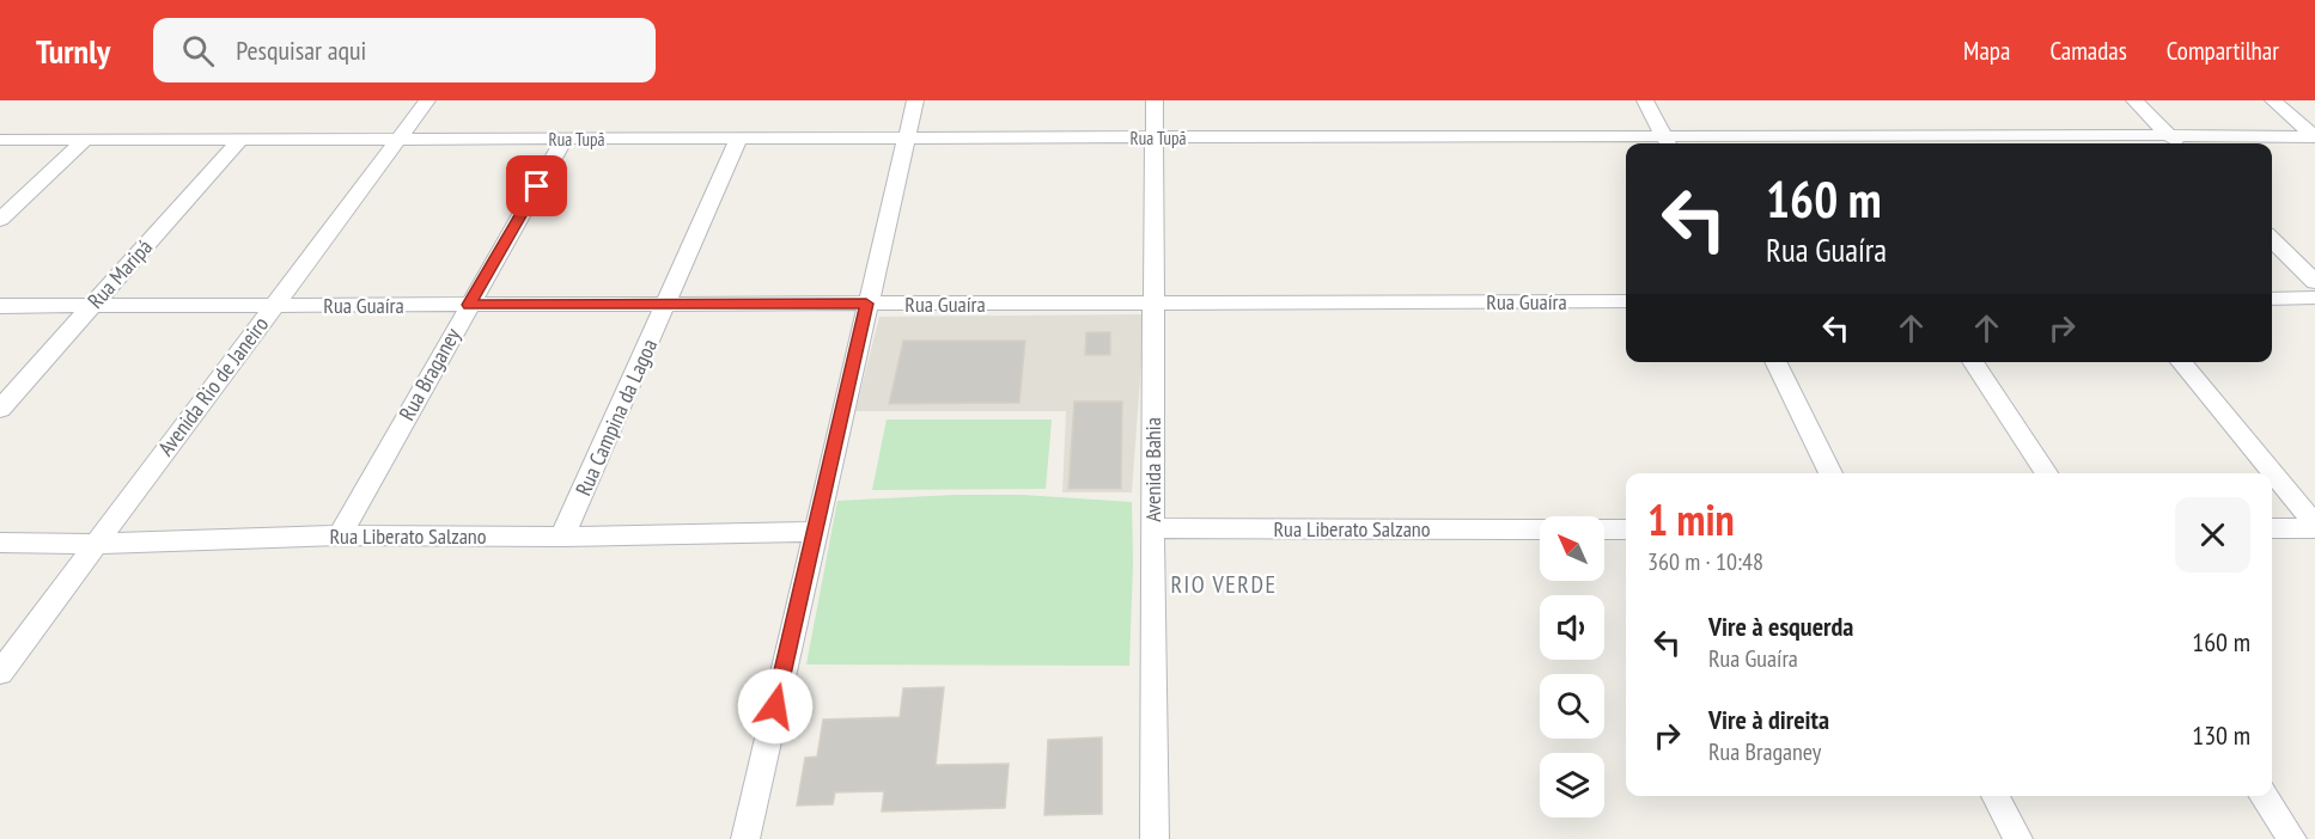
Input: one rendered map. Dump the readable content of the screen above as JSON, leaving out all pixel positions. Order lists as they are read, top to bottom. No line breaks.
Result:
{"streets":{"street":["Rua Tupã","Rua Maripá","Rua Guaíra","Rua Braganey","Avenida Rio de Janeiro","Rua Campina da Lagoa","Avenida Bahia","Rua Liberato Salzano"]},"crossings":[["Rua Tupã","Rua Maripá"],["Rua Tupã","Rua Braganey"],["Rua Tupã","Avenida Rio de Janeiro"],["Rua Tupã","Rua Campina da Lagoa"],["Rua Tupã","Avenida Bahia"],["Rua Maripá","Rua Guaíra"],["Rua Guaíra","Rua Braganey"],["Rua Guaíra","Avenida Rio de Janeiro"],["Rua Guaíra","Rua Campina da Lagoa"],["Rua Guaíra","Avenida Bahia"],["Rua Braganey","Rua Liberato Salzano"],["Avenida Rio de Janeiro","Rua Liberato Salzano"],["Rua Campina da Lagoa","Rua Liberato Salzano"],["Avenida Bahia","Rua Liberato Salzano"]],"districts":["RIO VERDE"],"north":"top left","page":{"header":"Turnly","search":"Pesquisar aqui","nav":["Mapa","Camadas","Compartilhar"],"turn":["160 m","Rua Guaíra"],"heading":["1 min","360 m · 10:48"],"list":[{"name":"Vire à esquerda","note":"Rua Guaíra","value":"160 m"},{"name":"Vire à direita","note":"Rua Braganey","value":"130 m"}]}}
